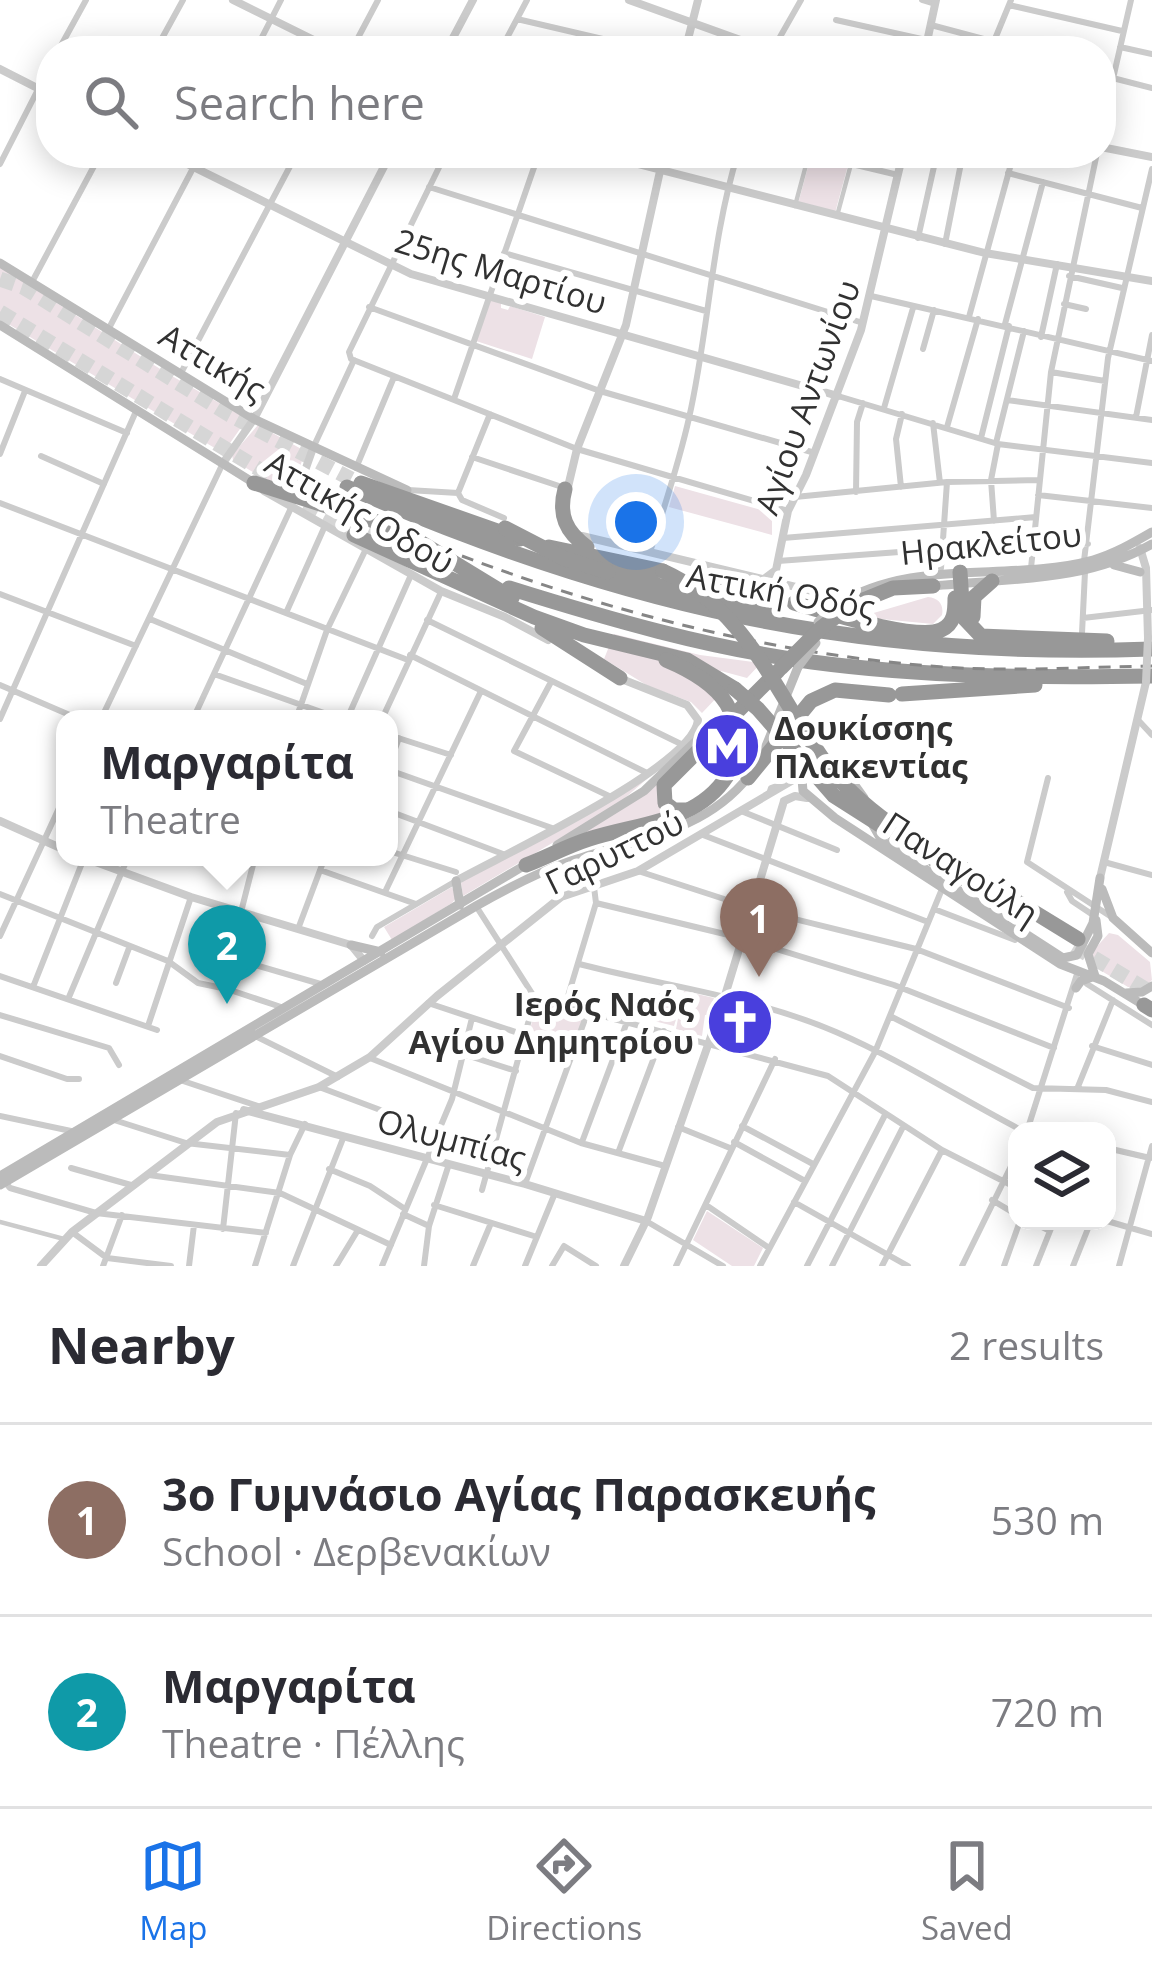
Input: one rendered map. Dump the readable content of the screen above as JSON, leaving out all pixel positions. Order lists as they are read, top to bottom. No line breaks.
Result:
{"streets":{"highway":["Αττική Οδός"],"main road":["Αττικής","Αττικής Οδού","Ηρακλείτου","Παναγούλη"],"street":["25ης Μαρτίου","Αγίου Αντωνίου","Γαρυττού","Ολυμπίας"]},"crossings":[["25ης Μαρτίου","Αγίου Αντωνίου"],["Αττικής","Αττική Οδός"],["Γαρυττού","Παναγούλη"],["Γαρυττού","Ολυμπίας"]],"places":{"metro station":["Δουκίσσης Πλακεντίας"],"church":["Ιερός Ναός Αγίου Δημητρίου"]},"page":{"search":"Search here","popup":["Μαργαρίτα","Theatre"],"pins":["1","2"],"heading":["Nearby","2 results"],"list":[{"mark":"1","name":"3ο Γυμνάσιο Αγίας Παρασκευής","note":"School · Δερβενακίων","value":"530 m"},{"mark":"2","name":"Μαργαρίτα","note":"Theatre · Πέλλης","value":"720 m"}],"nav":["Map","Directions","Saved"]}}
